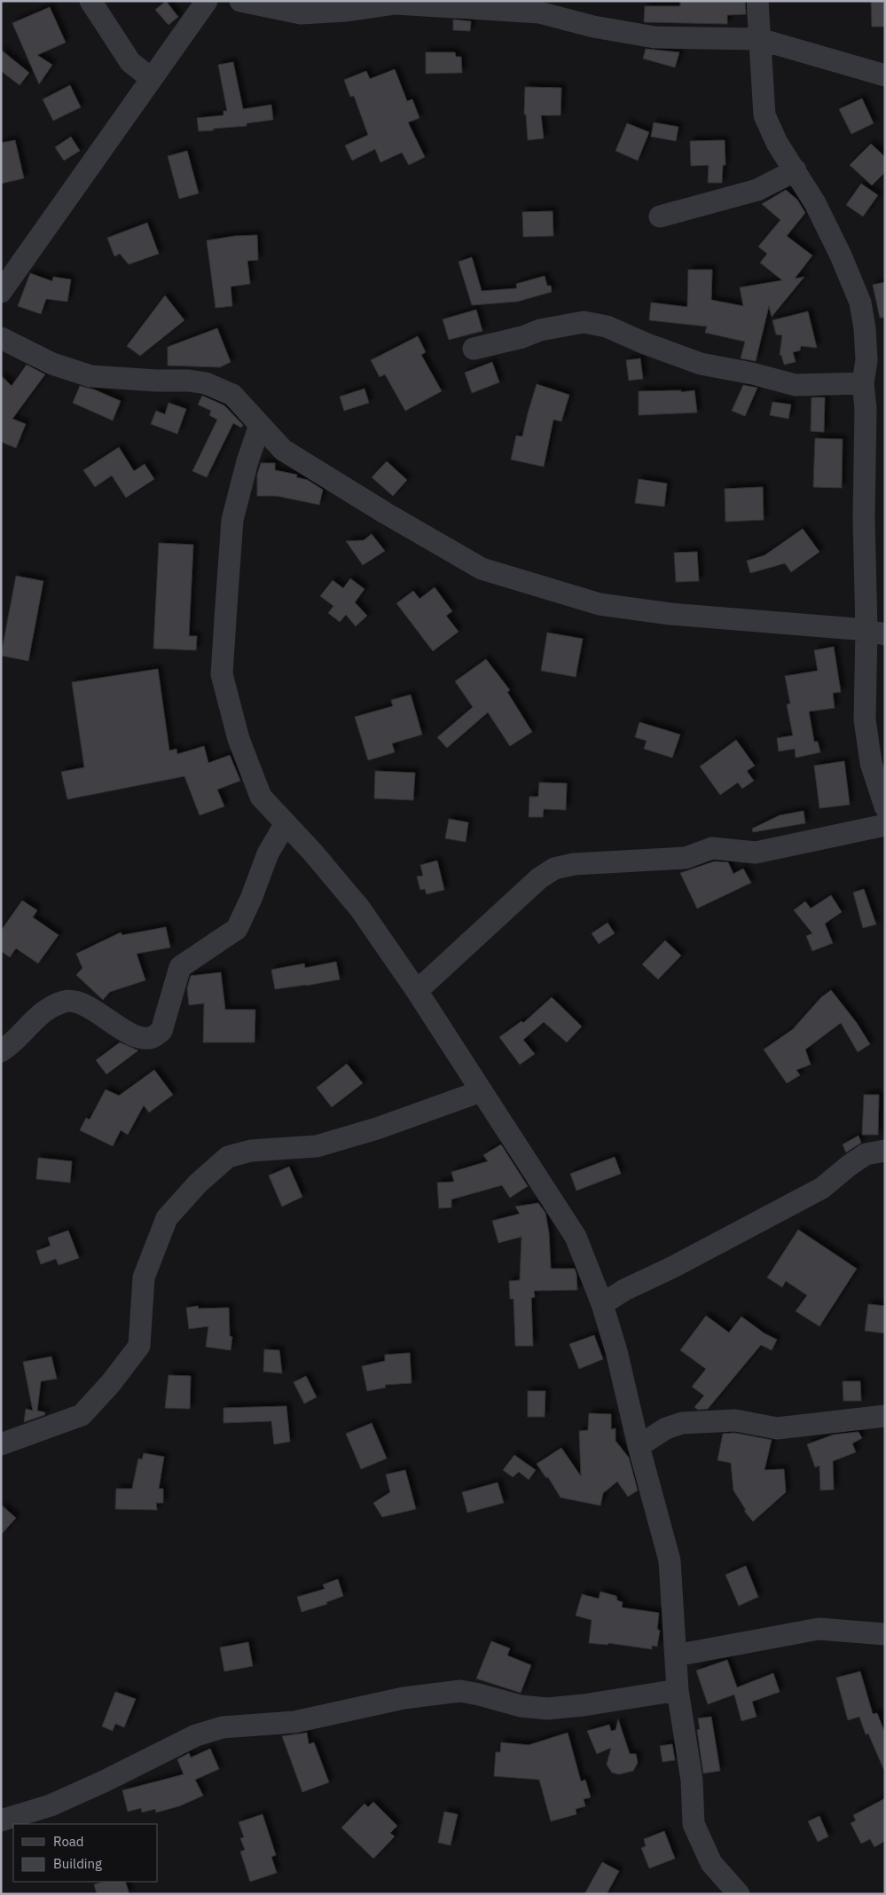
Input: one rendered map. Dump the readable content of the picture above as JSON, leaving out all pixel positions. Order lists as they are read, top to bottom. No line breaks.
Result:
{"legend":["Road","Building"]}
